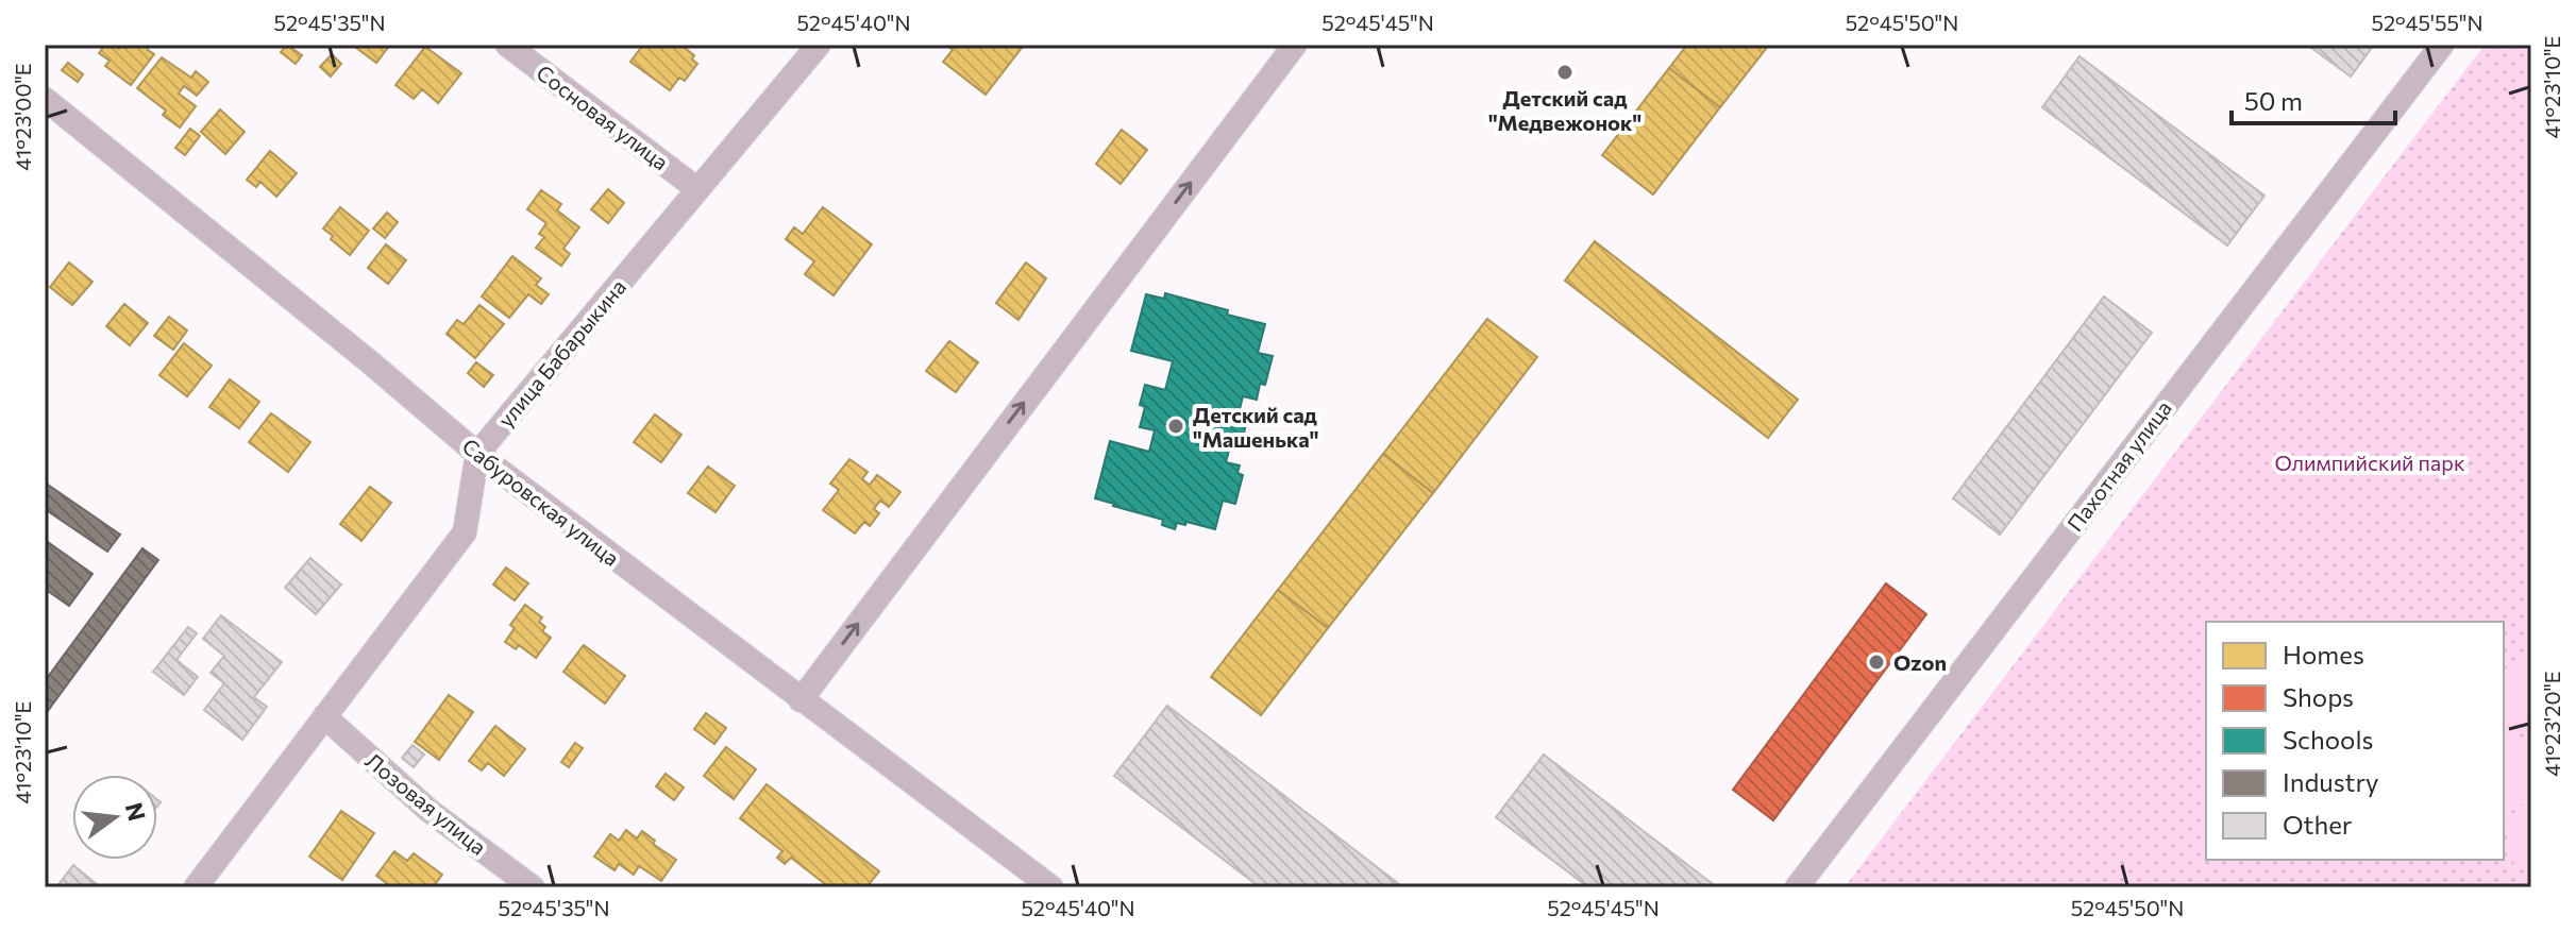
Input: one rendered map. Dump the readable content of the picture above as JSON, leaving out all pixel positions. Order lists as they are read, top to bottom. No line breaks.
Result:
{"streets":{"street":["Сосновая улица","улица Бабарыкина","Пахотная улица","Сабуровская улица","Лозовая улица"]},"crossings":[["Сосновая улица","улица Бабарыкина"],["улица Бабарыкина","Сабуровская улица"]],"parks":["Олимпийский парк"],"places":["Детский сад \"Медвежонок\"","Детский сад \"Машенька\"","Ozon"],"legend":["Homes","Shops","Schools","Industry","Other"],"scale_bar":"50 m","north":"right","coordinates":["52°45'35\"N","52°45'40\"N","52°45'45\"N","52°45'50\"N","52°45'55\"N","41°23'10\"E","41°23'00\"E","41°23'20\"E"]}
